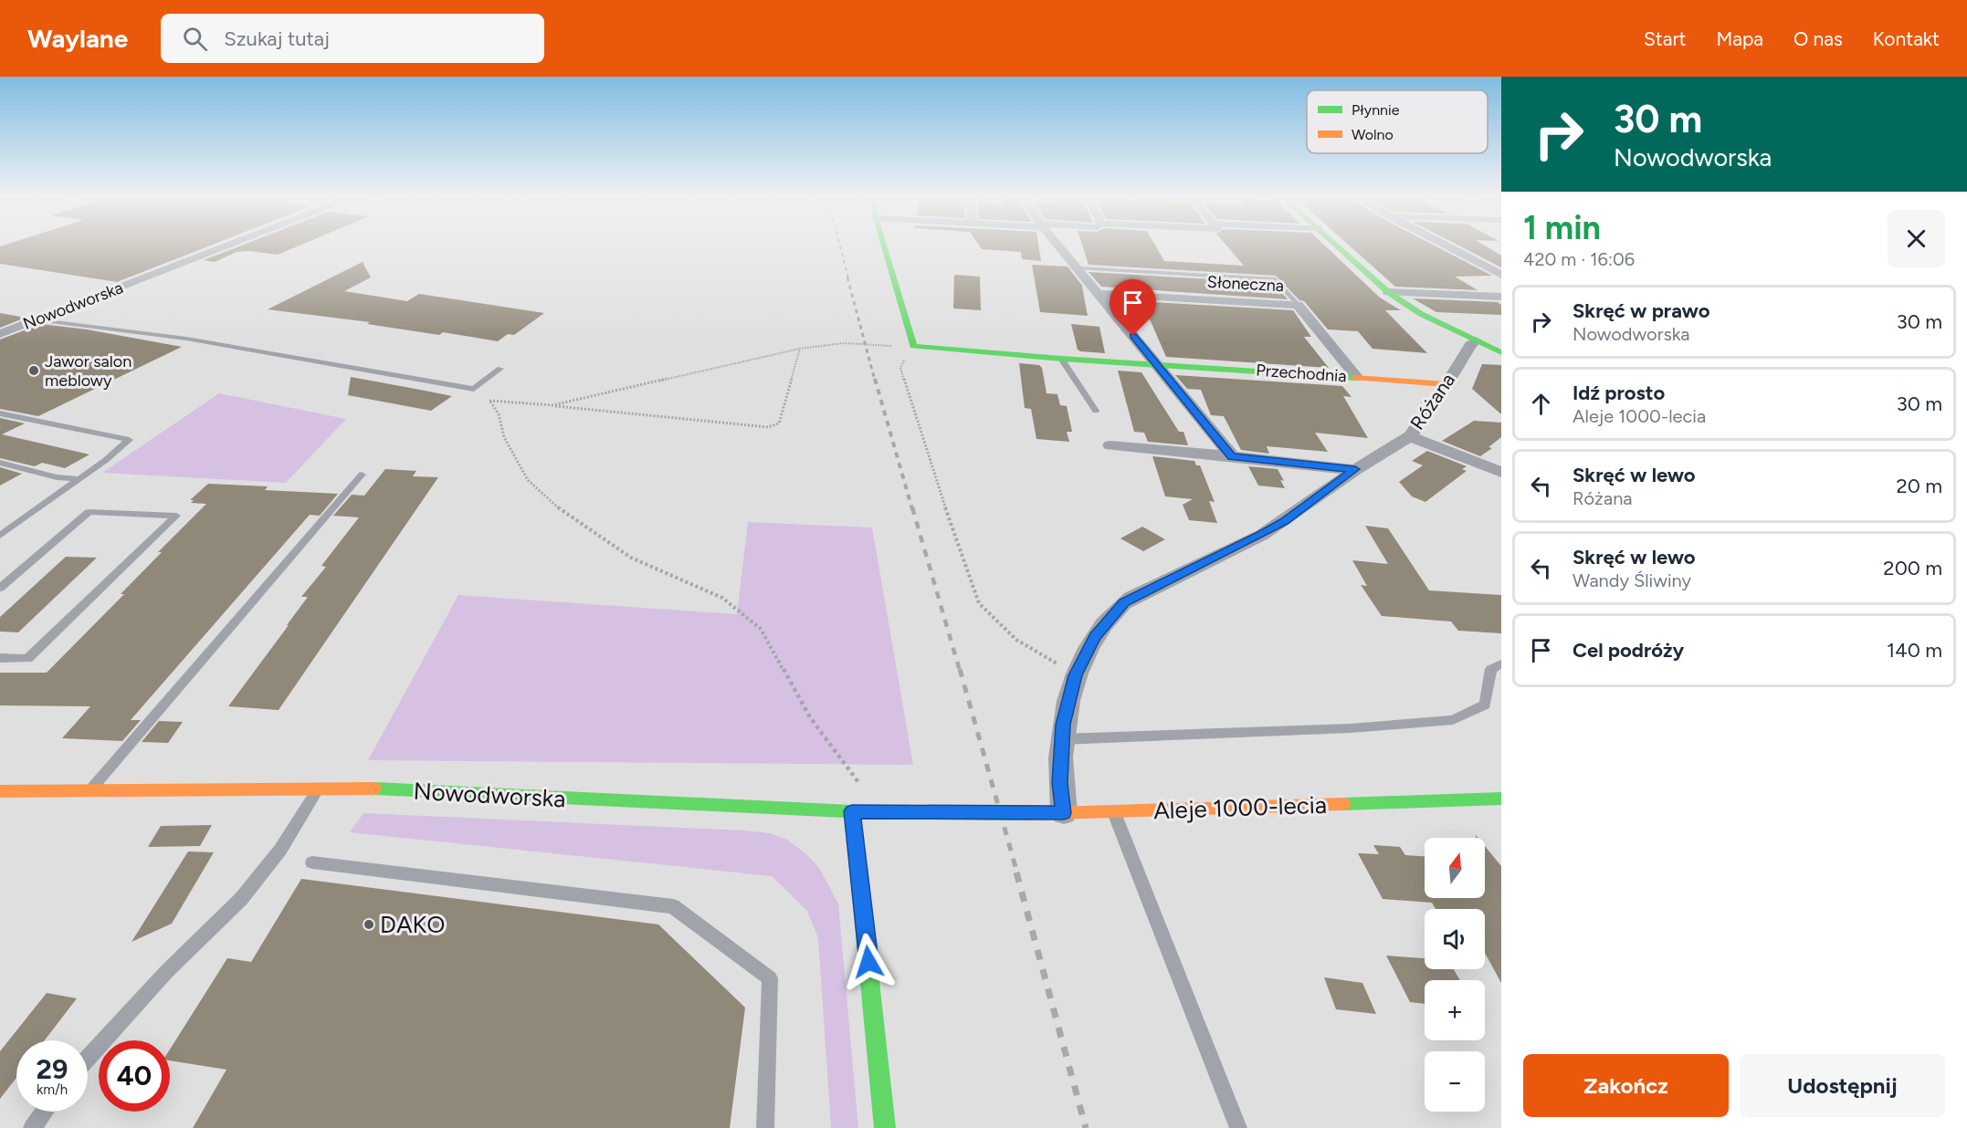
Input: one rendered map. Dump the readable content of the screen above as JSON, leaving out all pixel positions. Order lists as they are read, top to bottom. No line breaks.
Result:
{"streets":{"street":["Słoneczna","Nowodworska","Przechodnia","Różana","Aleje 1000-lecia"]},"crossings":[["Słoneczna","Przechodnia"],["Nowodworska","Aleje 1000-lecia"],["Przechodnia","Różana"],["Różana","Aleje 1000-lecia"]],"places":["Jawor salon meblowy","DAKO"],"legend":["Płynnie","Wolno"],"north":"top","page":{"header":"Waylane","search":"Szukaj tutaj","nav":["Start","Mapa","O nas","Kontakt"],"turn":["30 m","Nowodworska"],"heading":["1 min","420 m · 16:06"],"list":[{"name":"Skręć w prawo","note":"Nowodworska","value":"30 m"},{"name":"Idź prosto","note":"Aleje 1000-lecia","value":"30 m"},{"name":"Skręć w lewo","note":"Różana","value":"20 m"},{"name":"Skręć w lewo","note":"Wandy Śliwiny","value":"200 m"},{"name":"Cel podróży","value":"140 m"}],"map_buttons":["+","−"],"speed":"29 km/h","limit":"40","buttons":["Zakończ","Udostępnij"]}}
